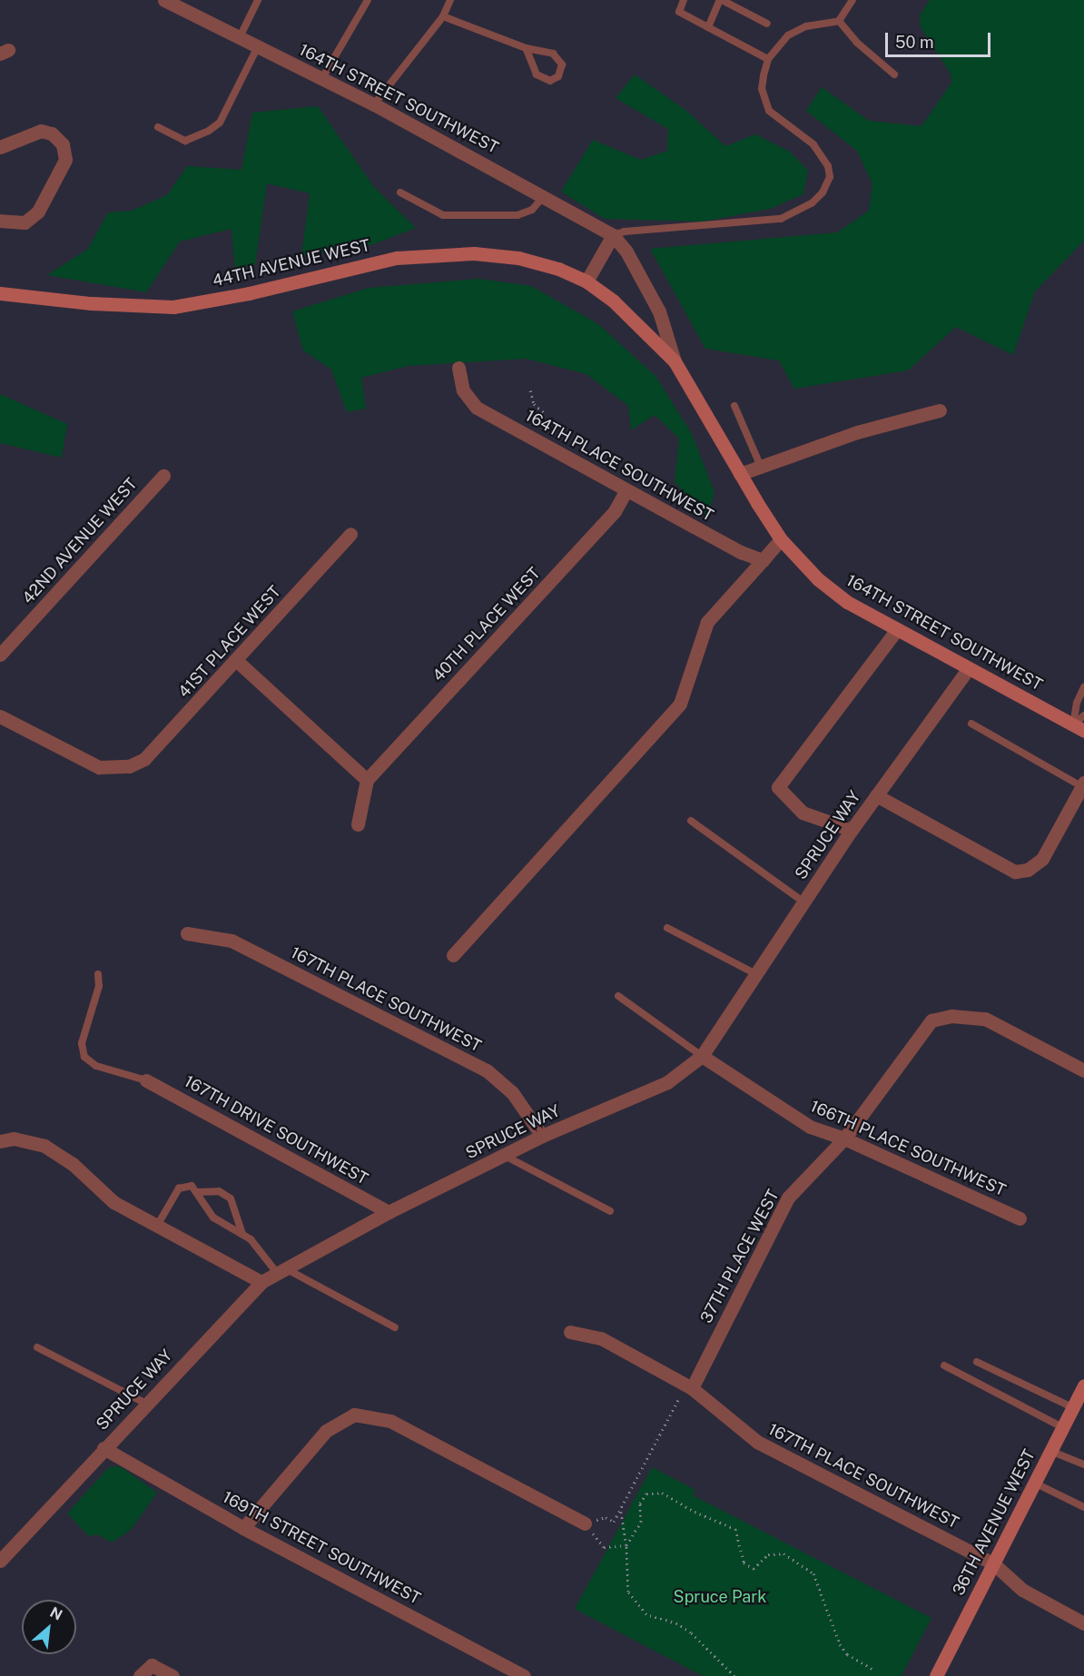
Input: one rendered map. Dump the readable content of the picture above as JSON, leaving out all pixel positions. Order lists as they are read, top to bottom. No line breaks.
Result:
{"streets":{"main road":["164TH STREET SOUTHWEST","44TH AVENUE WEST","36TH AVENUE WEST"],"street":["164TH PLACE SOUTHWEST","42ND AVENUE WEST","40TH PLACE WEST","41ST PLACE WEST","SPRUCE WAY","167TH PLACE SOUTHWEST","167TH DRIVE SOUTHWEST","166TH PLACE SOUTHWEST","37TH PLACE WEST","169TH STREET SOUTHWEST"]},"crossings":[["164TH STREET SOUTHWEST","44TH AVENUE WEST"],["164TH STREET SOUTHWEST","SPRUCE WAY"],["164TH PLACE SOUTHWEST","40TH PLACE WEST"],["SPRUCE WAY","167TH PLACE SOUTHWEST"],["SPRUCE WAY","167TH DRIVE SOUTHWEST"],["SPRUCE WAY","166TH PLACE SOUTHWEST"],["SPRUCE WAY","169TH STREET SOUTHWEST"],["167TH PLACE SOUTHWEST","37TH PLACE WEST"],["167TH PLACE SOUTHWEST","36TH AVENUE WEST"],["166TH PLACE SOUTHWEST","37TH PLACE WEST"]],"parks":["Spruce Park"],"scale_bar":"50 m","north":"top right"}
